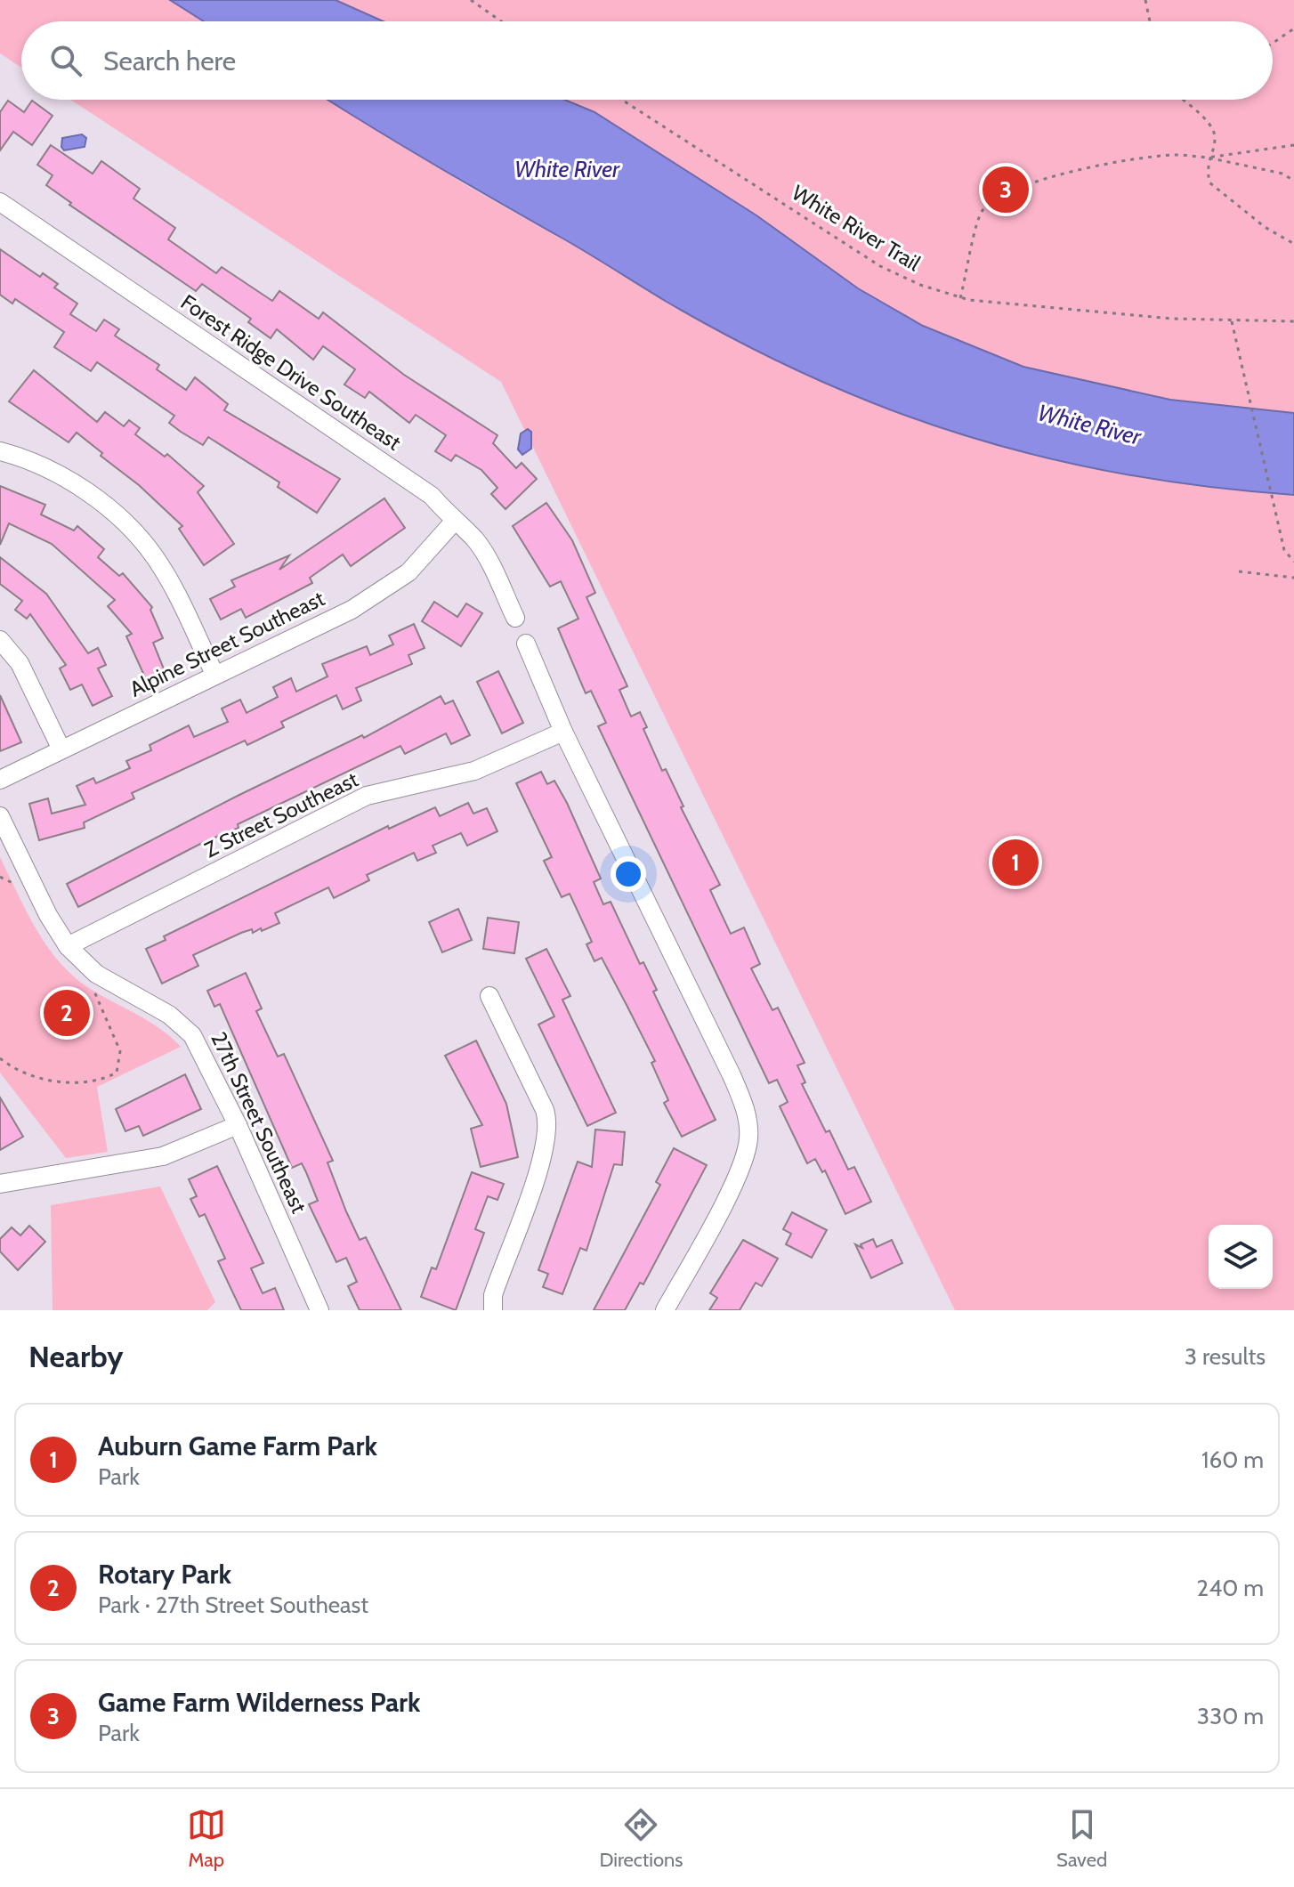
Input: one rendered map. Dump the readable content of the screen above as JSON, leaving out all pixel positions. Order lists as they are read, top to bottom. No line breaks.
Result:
{"streets":{"street":["Forest Ridge Drive Southeast","Alpine Street Southeast","Z Street Southeast","27th Street Southeast"],"path":["White River Trail"]},"crossings":[["Forest Ridge Drive Southeast","Alpine Street Southeast"],["Z Street Southeast","27th Street Southeast"]],"water":["White River"],"page":{"search":"Search here","pins":["3","1","2"],"heading":["Nearby","3 results"],"list":[{"mark":"1","name":"Auburn Game Farm Park","note":"Park","value":"160 m"},{"mark":"2","name":"Rotary Park","note":"Park · 27th Street Southeast","value":"240 m"},{"mark":"3","name":"Game Farm Wilderness Park","note":"Park","value":"330 m"}],"nav":["Map","Directions","Saved"]}}
